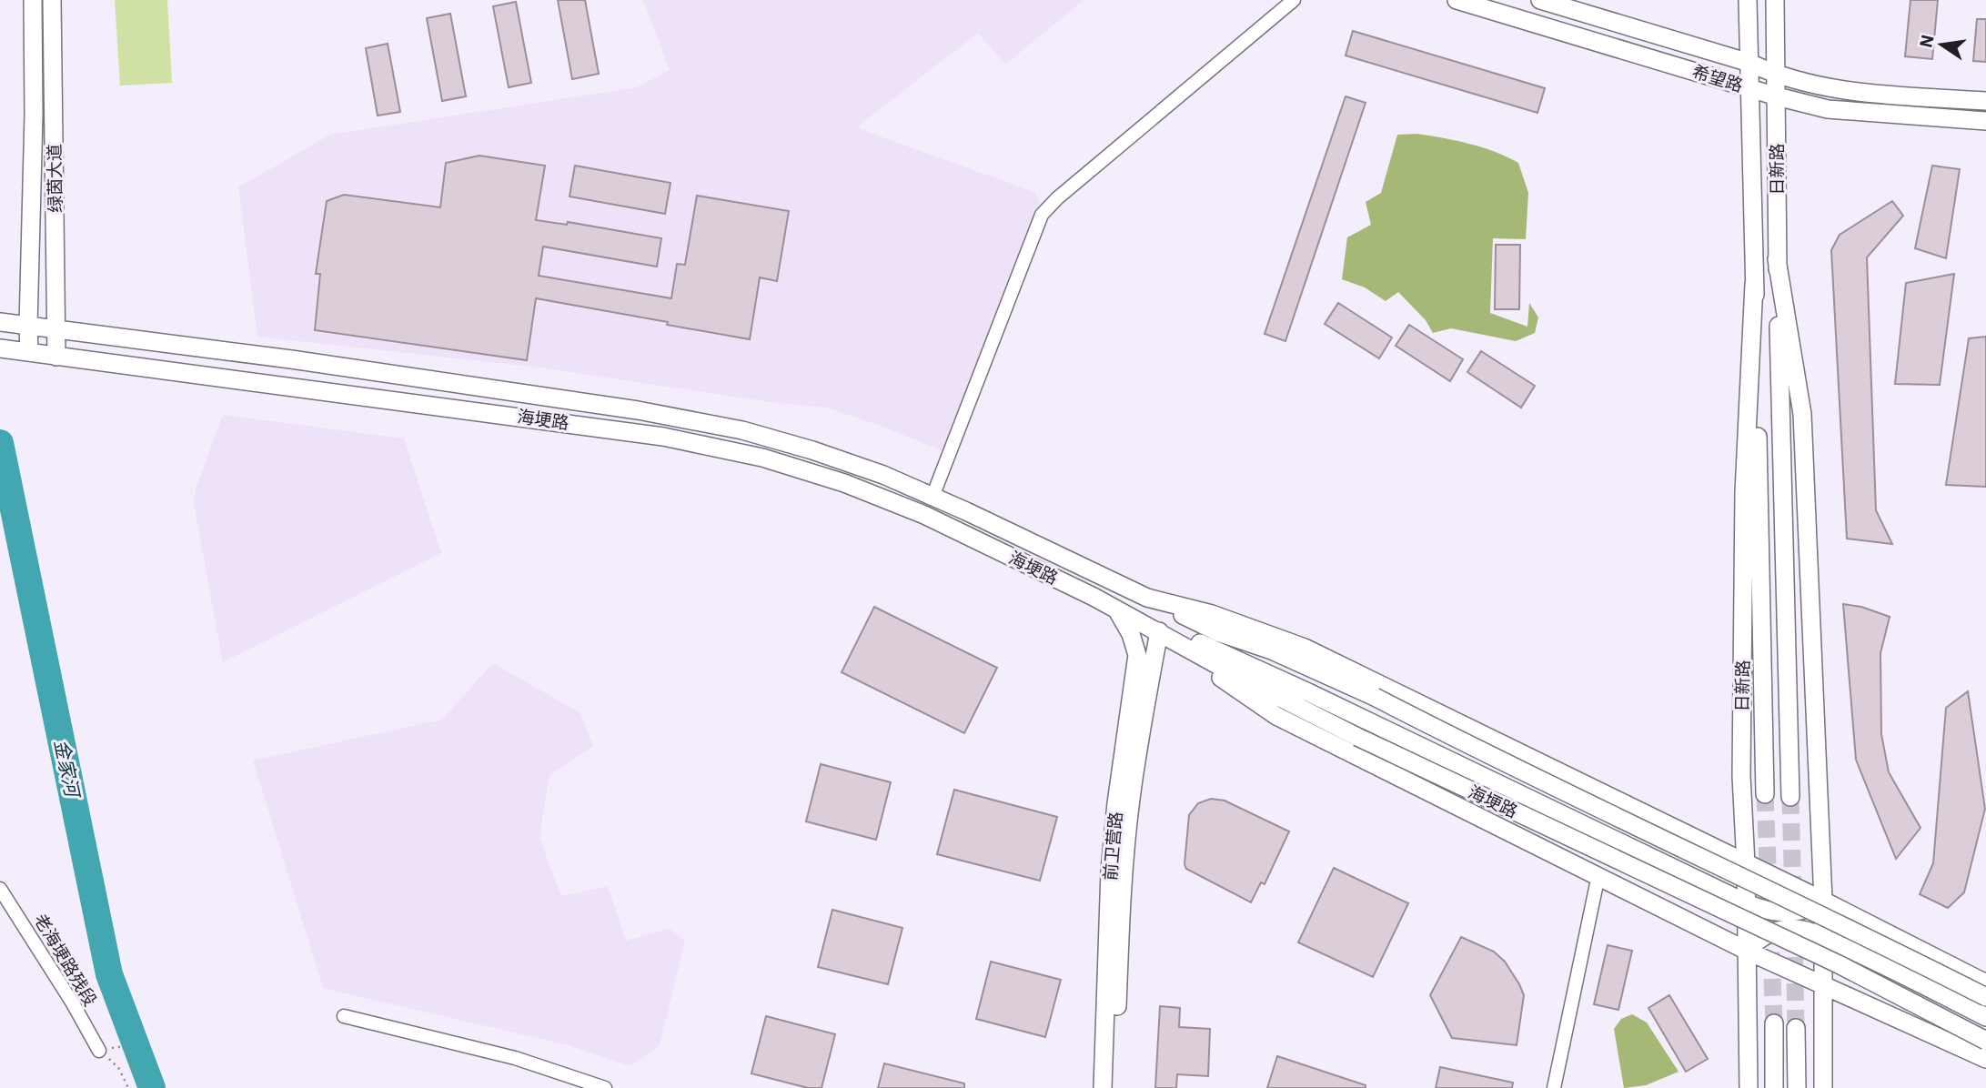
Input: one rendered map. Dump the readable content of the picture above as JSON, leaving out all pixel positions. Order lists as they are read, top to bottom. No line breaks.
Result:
{"streets":{"main road":["希望路","日新路","绿茵大道","海埂路","前卫营路"],"street":["老海埂路残段"]},"crossings":[["希望路","日新路"],["绿茵大道","海埂路"],["海埂路","前卫营路"]],"water":["金家河"],"north":"left"}
